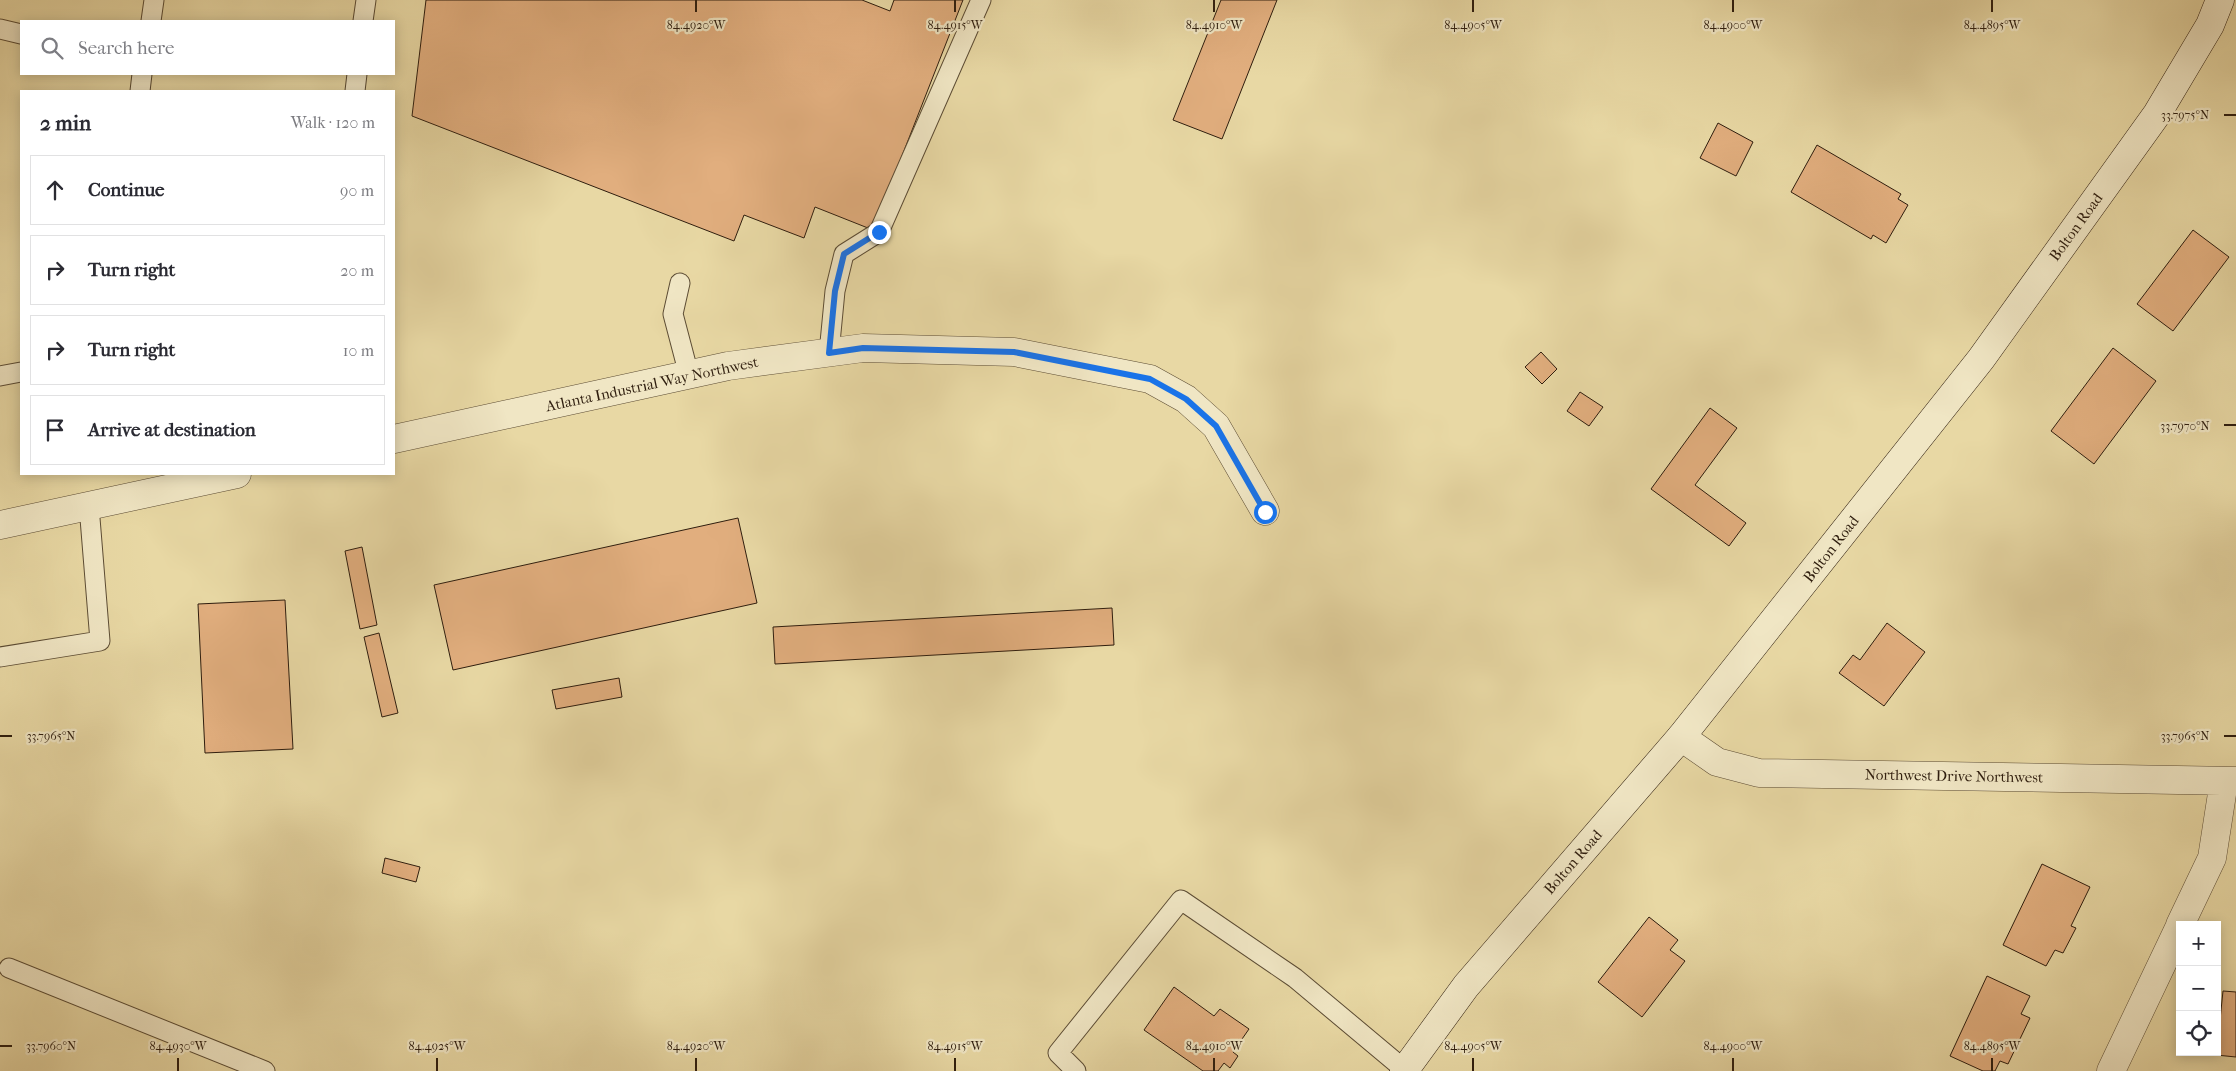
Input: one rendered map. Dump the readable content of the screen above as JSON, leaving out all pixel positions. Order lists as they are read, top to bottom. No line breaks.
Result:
{"streets":{"street":["Bolton Road","Atlanta Industrial Way Northwest","Northwest Drive Northwest"]},"crossings":[["Bolton Road","Northwest Drive Northwest"]],"page":{"search":"Search here","heading":["2 min","Walk · 120 m"],"list":[["Continue","90 m"],["Turn right","20 m"],["Turn right","10 m"],"Arrive at destination"],"map_buttons":["+","−"]},"coordinates":["84.4920°W","84.4915°W","84.4910°W","84.4905°W","84.4900°W","84.4895°W","33.7975°N","33.7970°N","33.7965°N","33.7960°N","84.4930°W","84.4925°W"]}
